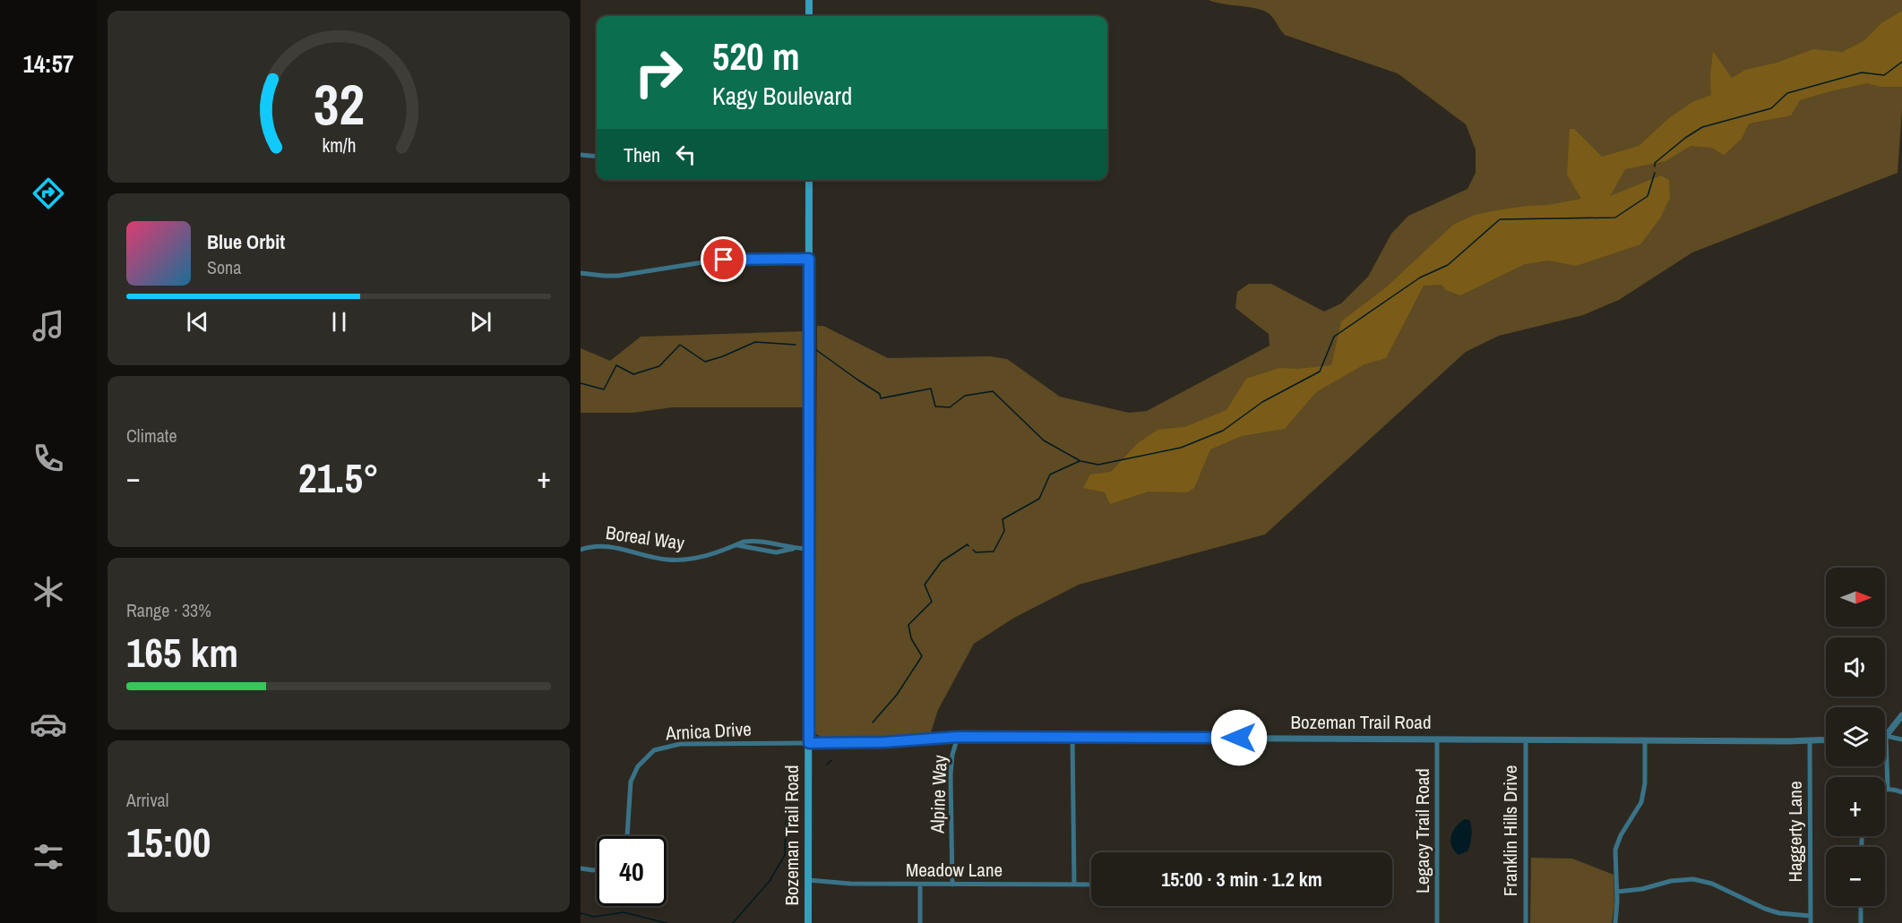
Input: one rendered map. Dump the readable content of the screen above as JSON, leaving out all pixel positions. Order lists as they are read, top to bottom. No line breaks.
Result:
{"streets":{"main road":["Bozeman Trail Road"],"street":["Boreal Way","Arnica Drive","Alpine Way","Legacy Trail Road","Franklin Hills Drive","Haggerty Lane","Meadow Lane"]},"crossings":[["Bozeman Trail Road","Arnica Drive"],["Bozeman Trail Road","Alpine Way"],["Bozeman Trail Road","Legacy Trail Road"],["Bozeman Trail Road","Franklin Hills Drive"],["Bozeman Trail Road","Haggerty Lane"],["Bozeman Trail Road","Meadow Lane"],["Alpine Way","Meadow Lane"]],"north":"right","page":{"tabs":"14:57","turn":["520 m","Kagy Boulevard"],"then":"Then","song":["Blue Orbit","Sona"],"tile":["Climate",["Range · 33%","165 km"],["Arrival","15:00"]],"heat":["−","21.5°","+"],"map_buttons":["+","−"],"limit":"40","trip":"15:00 · 3 min · 1.2 km","gauge":["32","km/h"]}}
